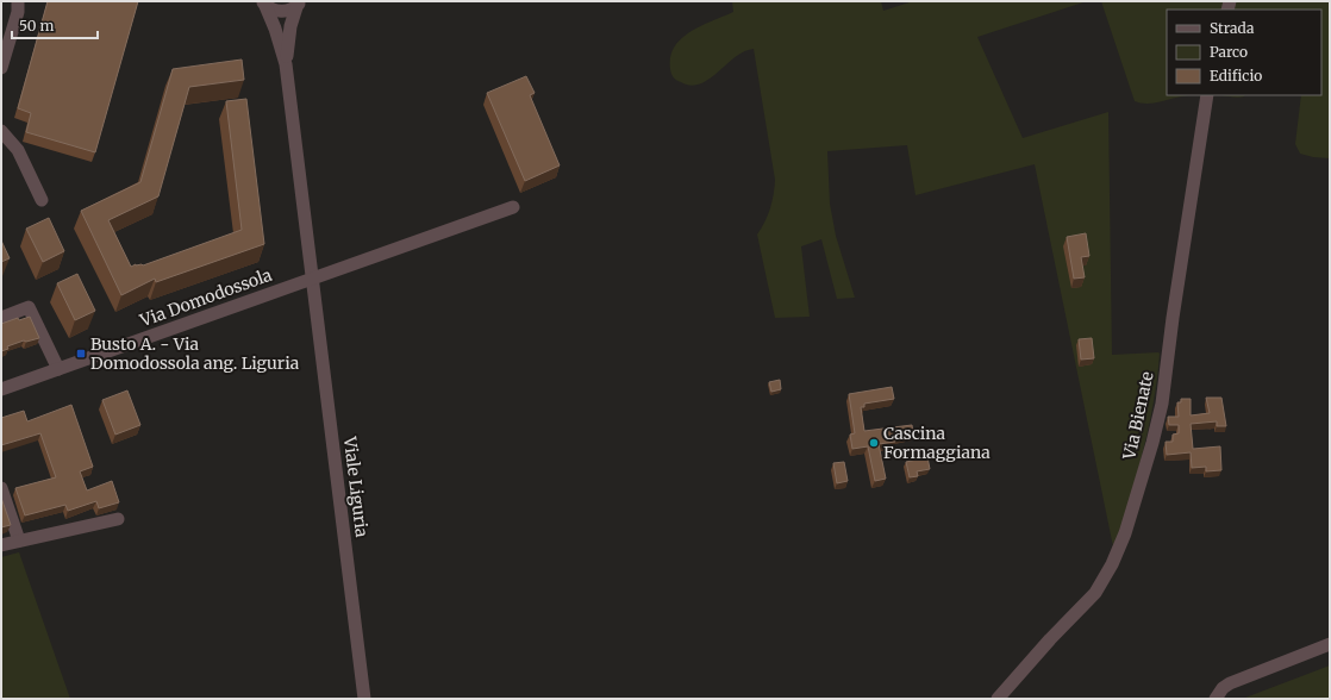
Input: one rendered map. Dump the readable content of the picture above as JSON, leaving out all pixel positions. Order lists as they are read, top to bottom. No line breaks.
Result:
{"streets":{"street":["Via Domodossola","Via Bienate","Viale Liguria"]},"crossings":[["Via Domodossola","Viale Liguria"]],"places":{"transit":["Busto A. - Via Domodossola ang. Liguria"],"other":["Cascina Formaggiana"]},"legend":["Strada","Parco","Edificio"],"scale_bar":"50 m"}
